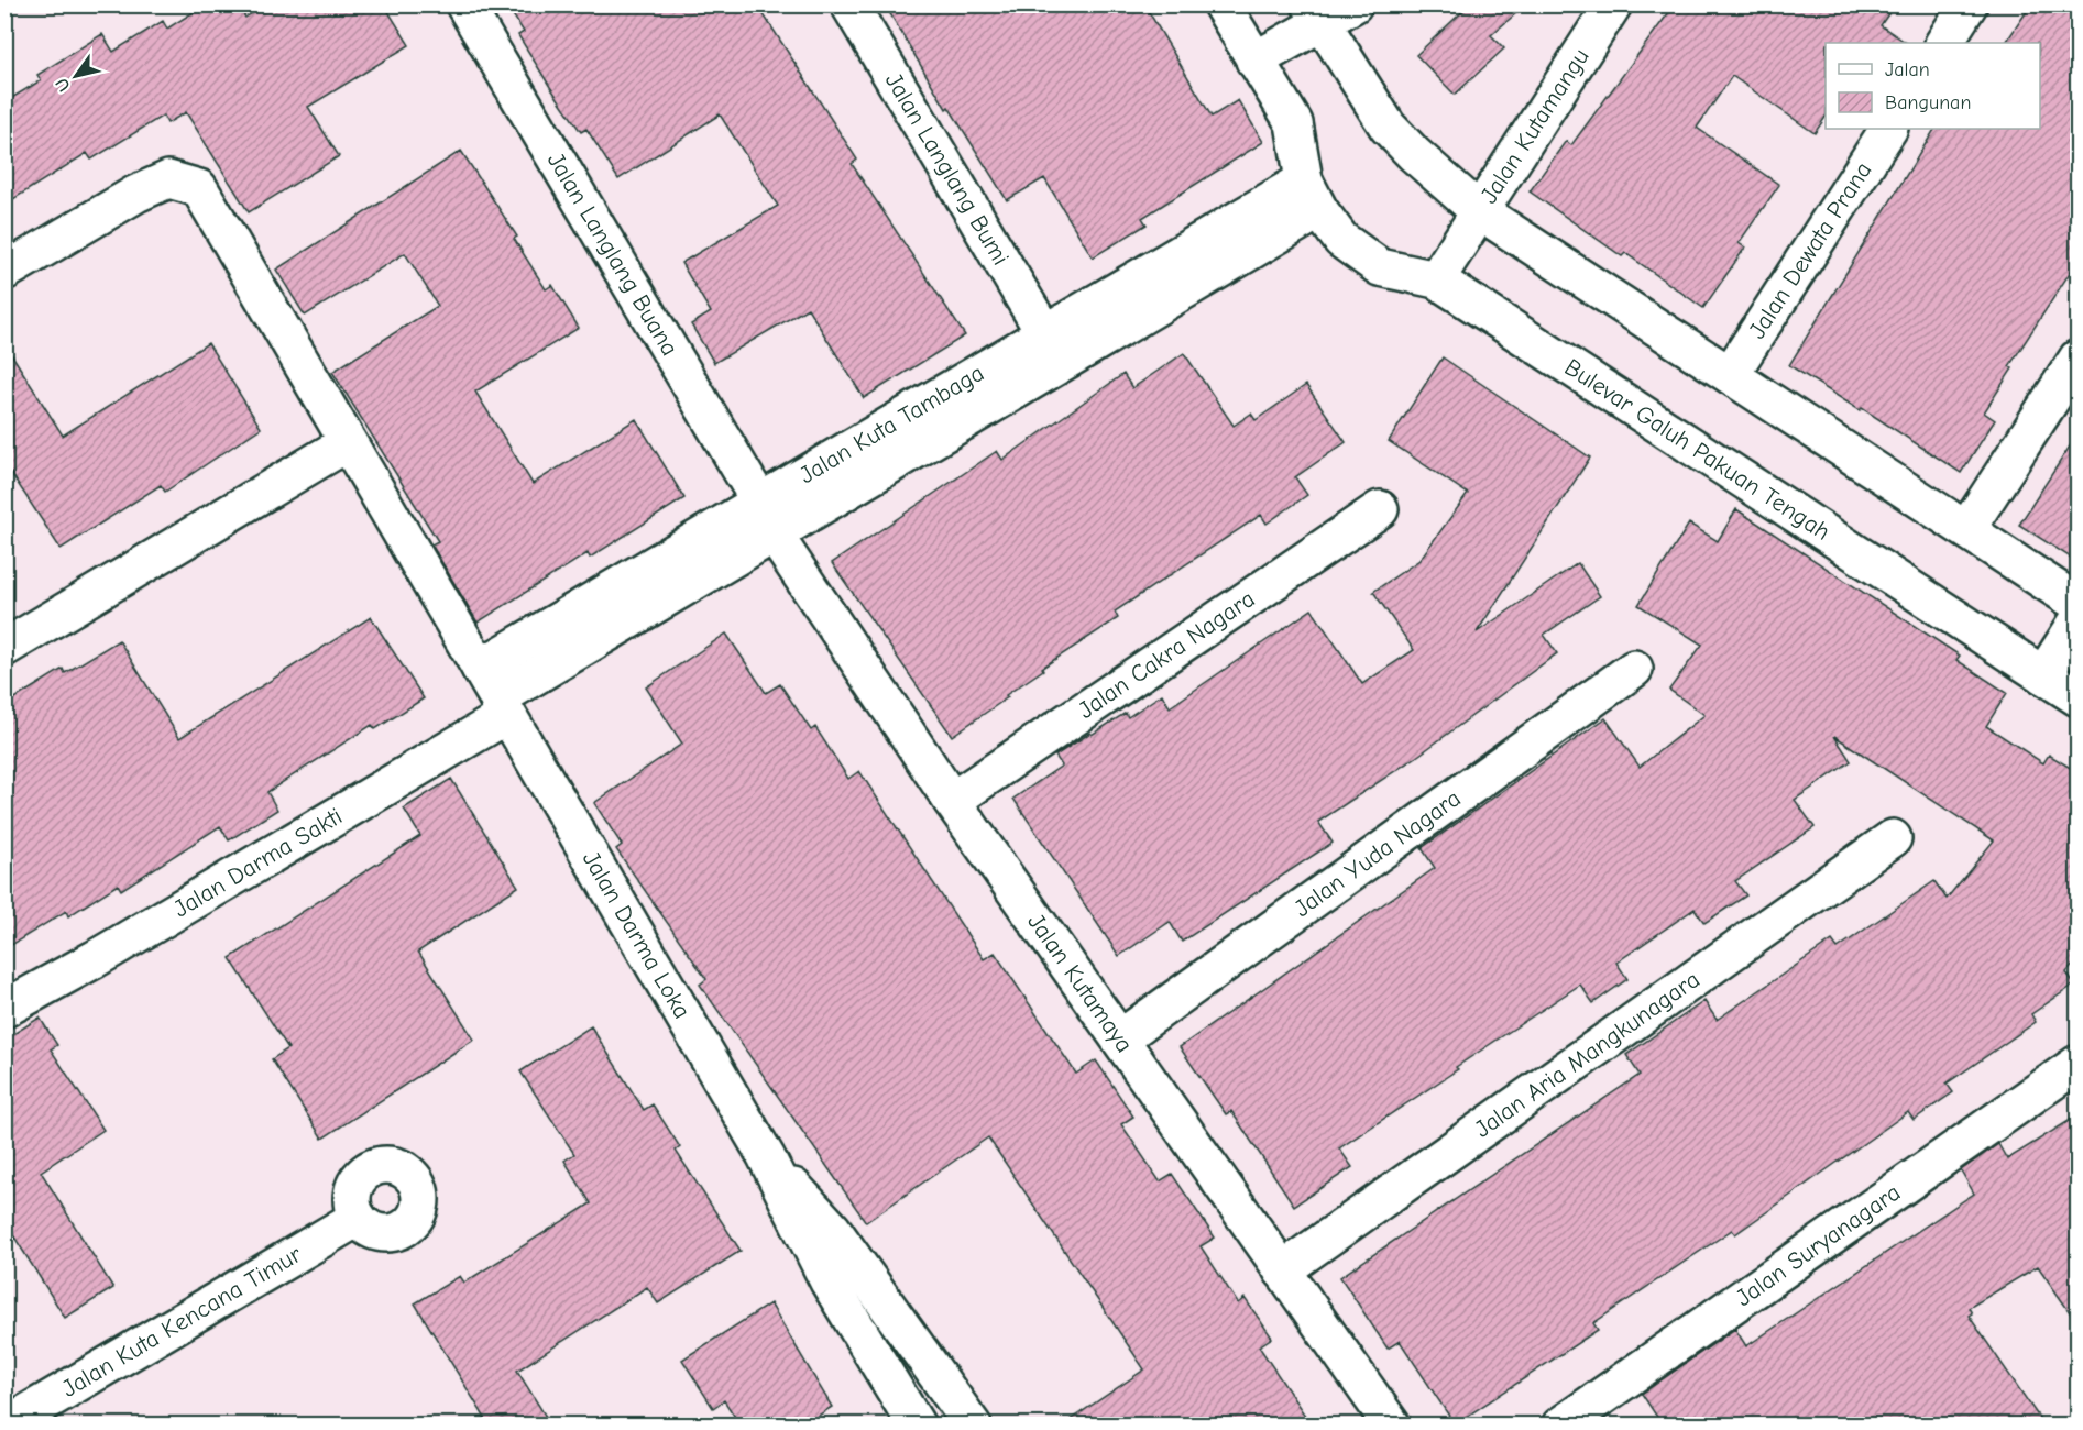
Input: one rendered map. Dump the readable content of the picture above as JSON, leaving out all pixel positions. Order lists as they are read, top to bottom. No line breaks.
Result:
{"streets":{"street":["Jalan Kutamangu","Jalan Langlang Bumi","Jalan Dewata Prana","Jalan Langlang Buana","Jalan Kuta Tambaga","Bulevar Galuh Pakuan Tengah","Jalan Cakra Nagara","Jalan Yuda Nagara","Jalan Darma Sakti","Jalan Darma Loka","Jalan Kutamaya","Jalan Aria Mangkunagara","Jalan Suryanagara","Jalan Kuta Kencana Timur"]},"crossings":[["Jalan Kutamangu","Bulevar Galuh Pakuan Tengah"],["Jalan Langlang Bumi","Jalan Kuta Tambaga"],["Jalan Langlang Buana","Jalan Kuta Tambaga"],["Jalan Langlang Buana","Jalan Kutamaya"],["Jalan Kuta Tambaga","Bulevar Galuh Pakuan Tengah"],["Jalan Kuta Tambaga","Jalan Darma Sakti"],["Jalan Kuta Tambaga","Jalan Darma Loka"],["Jalan Kuta Tambaga","Jalan Kutamaya"],["Jalan Cakra Nagara","Jalan Kutamaya"],["Jalan Yuda Nagara","Jalan Kutamaya"],["Jalan Darma Sakti","Jalan Darma Loka"],["Jalan Kutamaya","Jalan Aria Mangkunagara"]],"legend":["Jalan","Bangunan"],"north":"bottom left"}
